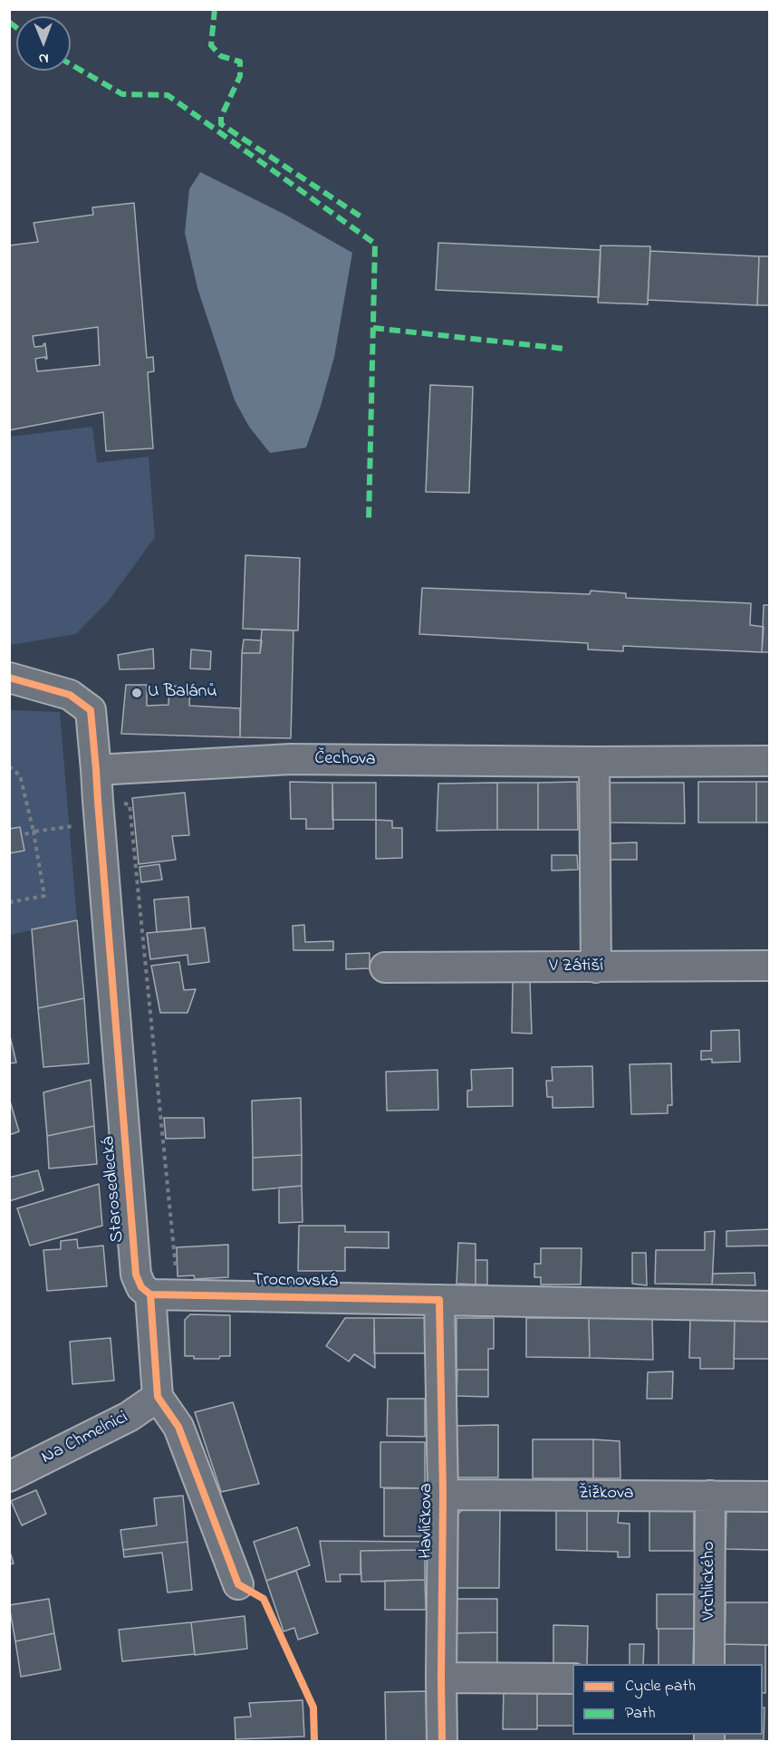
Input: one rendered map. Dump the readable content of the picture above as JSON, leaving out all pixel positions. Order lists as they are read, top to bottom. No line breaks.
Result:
{"streets":{"street":["Čechova","V Zátiší","Starosedlecká","Trocnovská","Na Chmelnici","Žižkova","Havlíčkova","Vrchlického"]},"crossings":[["Čechova","Starosedlecká"],["Starosedlecká","Trocnovská"],["Starosedlecká","Na Chmelnici"],["Trocnovská","Havlíčkova"],["Žižkova","Havlíčkova"],["Žižkova","Vrchlického"]],"places":["U Balánů"],"legend":["Cycle path","Path"],"north":"bottom"}
